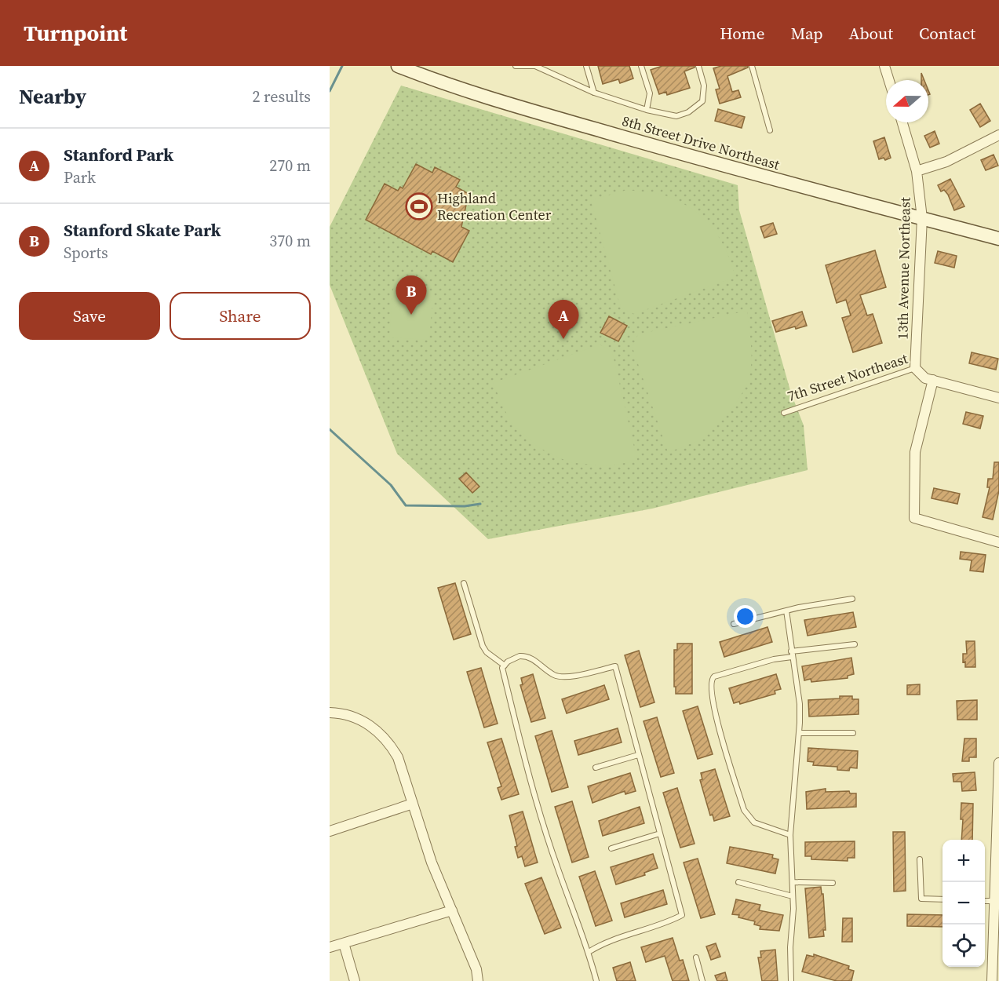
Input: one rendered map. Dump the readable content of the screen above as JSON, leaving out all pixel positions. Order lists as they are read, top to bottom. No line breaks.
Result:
{"streets":{"main road":["8th Street Drive Northeast"],"street":["13th Avenue Northeast","7th Street Northeast"]},"crossings":[["8th Street Drive Northeast","13th Avenue Northeast"],["13th Avenue Northeast","7th Street Northeast"]],"places":{"sports":["Highland Recreation Center"]},"north":"left","page":{"header":"Turnpoint","nav":["Home","Map","About","Contact"],"heading":["Nearby","2 results"],"list":[{"mark":"A","name":"Stanford Park","note":"Park","value":"270 m"},{"mark":"B","name":"Stanford Skate Park","note":"Sports","value":"370 m"}],"pins":["B","A"],"buttons":["Save","Share"],"map_buttons":["+","−"]}}
